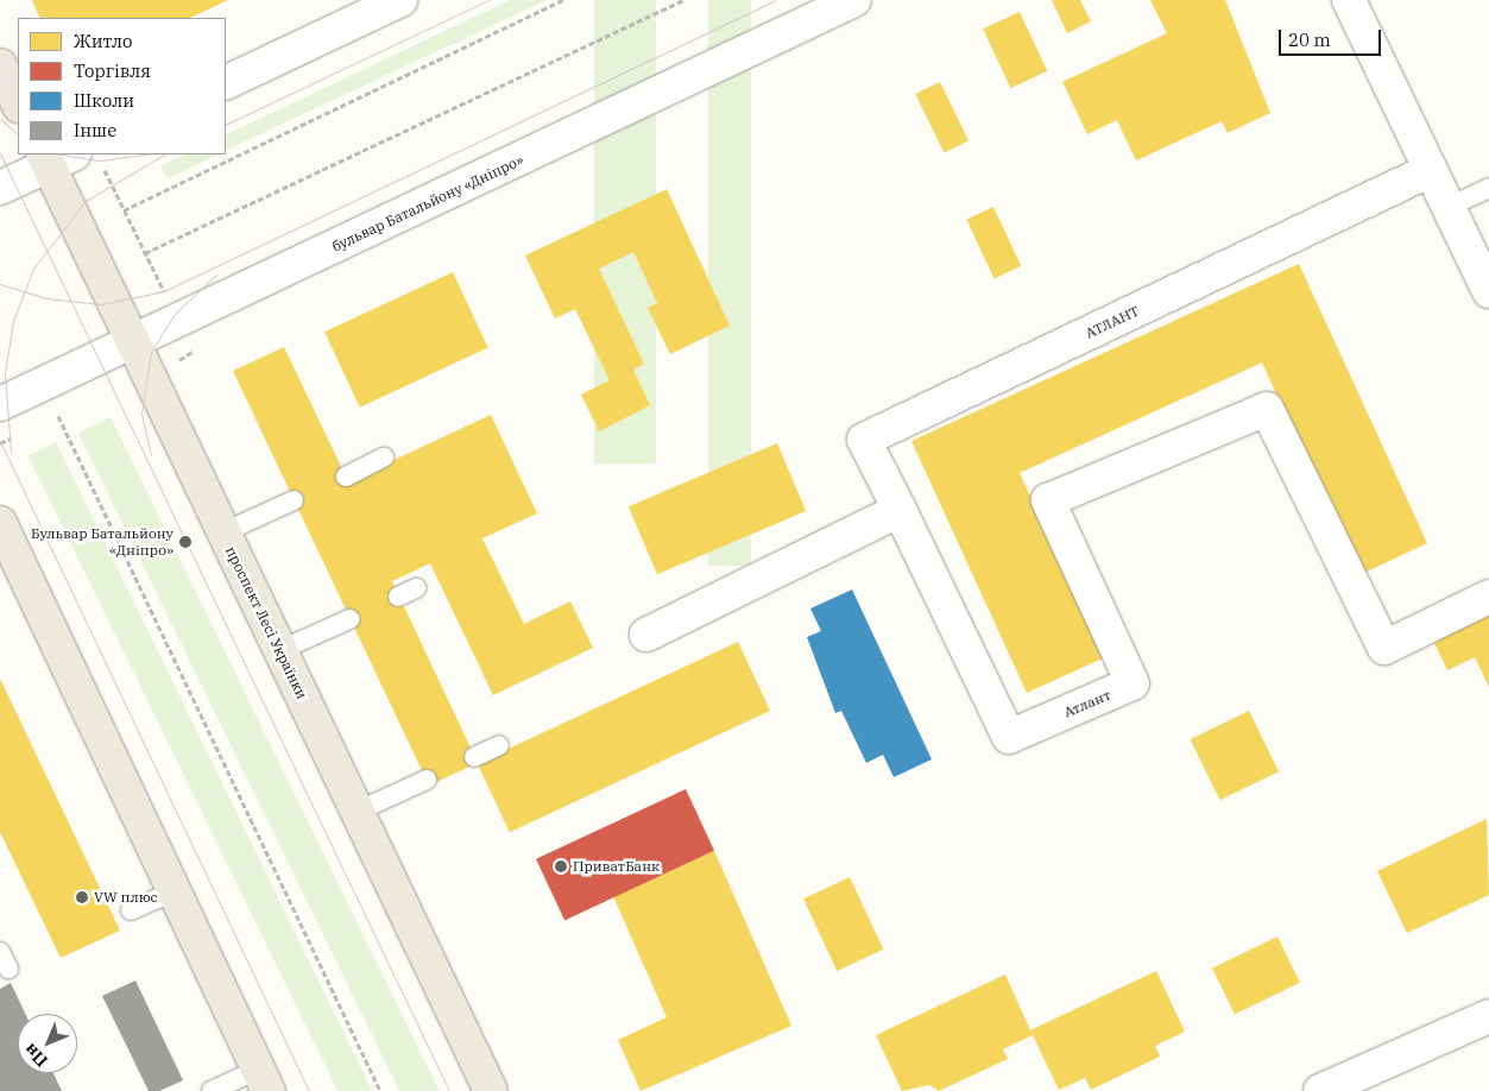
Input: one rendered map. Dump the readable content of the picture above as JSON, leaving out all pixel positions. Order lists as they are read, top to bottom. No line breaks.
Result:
{"streets":{"main road":["проспект Лесі Українки"],"street":["бульвар Батальйону «Дніпро»","АТЛАНТ","Атлант"]},"crossings":[["бульвар Батальйону «Дніпро»","проспект Лесі Українки"],["АТЛАНТ","Атлант"]],"places":["Бульвар Батальйону «Дніпро»","ПриватБанк","VW плюс"],"legend":["Житло","Торгівля","Школи","Інше"],"scale_bar":"20 m","north":"bottom left"}
